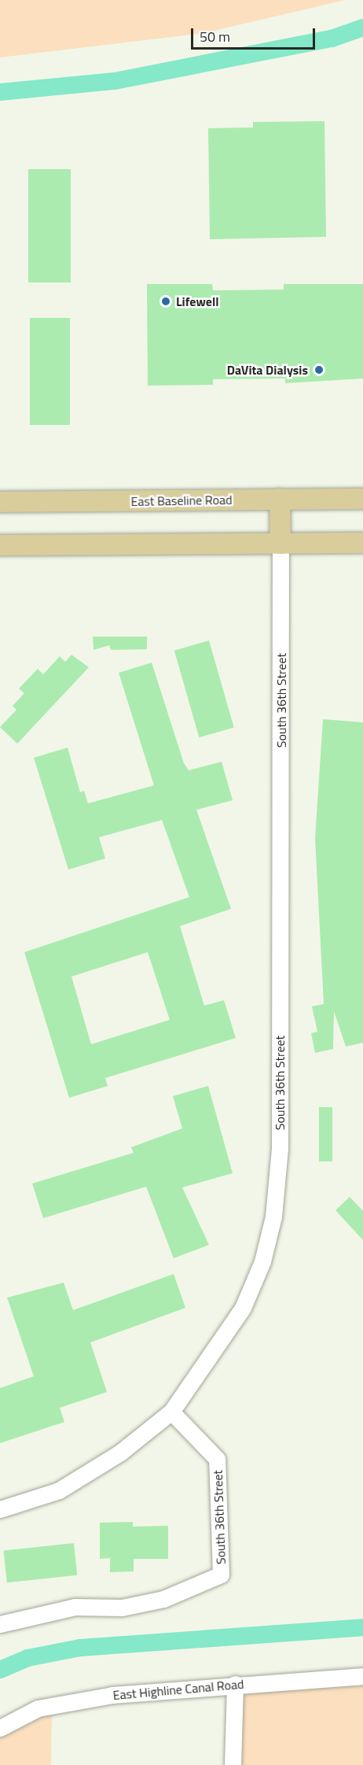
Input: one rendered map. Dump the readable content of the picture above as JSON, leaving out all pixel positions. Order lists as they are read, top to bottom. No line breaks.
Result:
{"streets":{"main road":["East Baseline Road"],"street":["South 36th Street","East Highline Canal Road"]},"places":["Lifewell","DaVita Dialysis"],"scale_bar":"50 m"}
